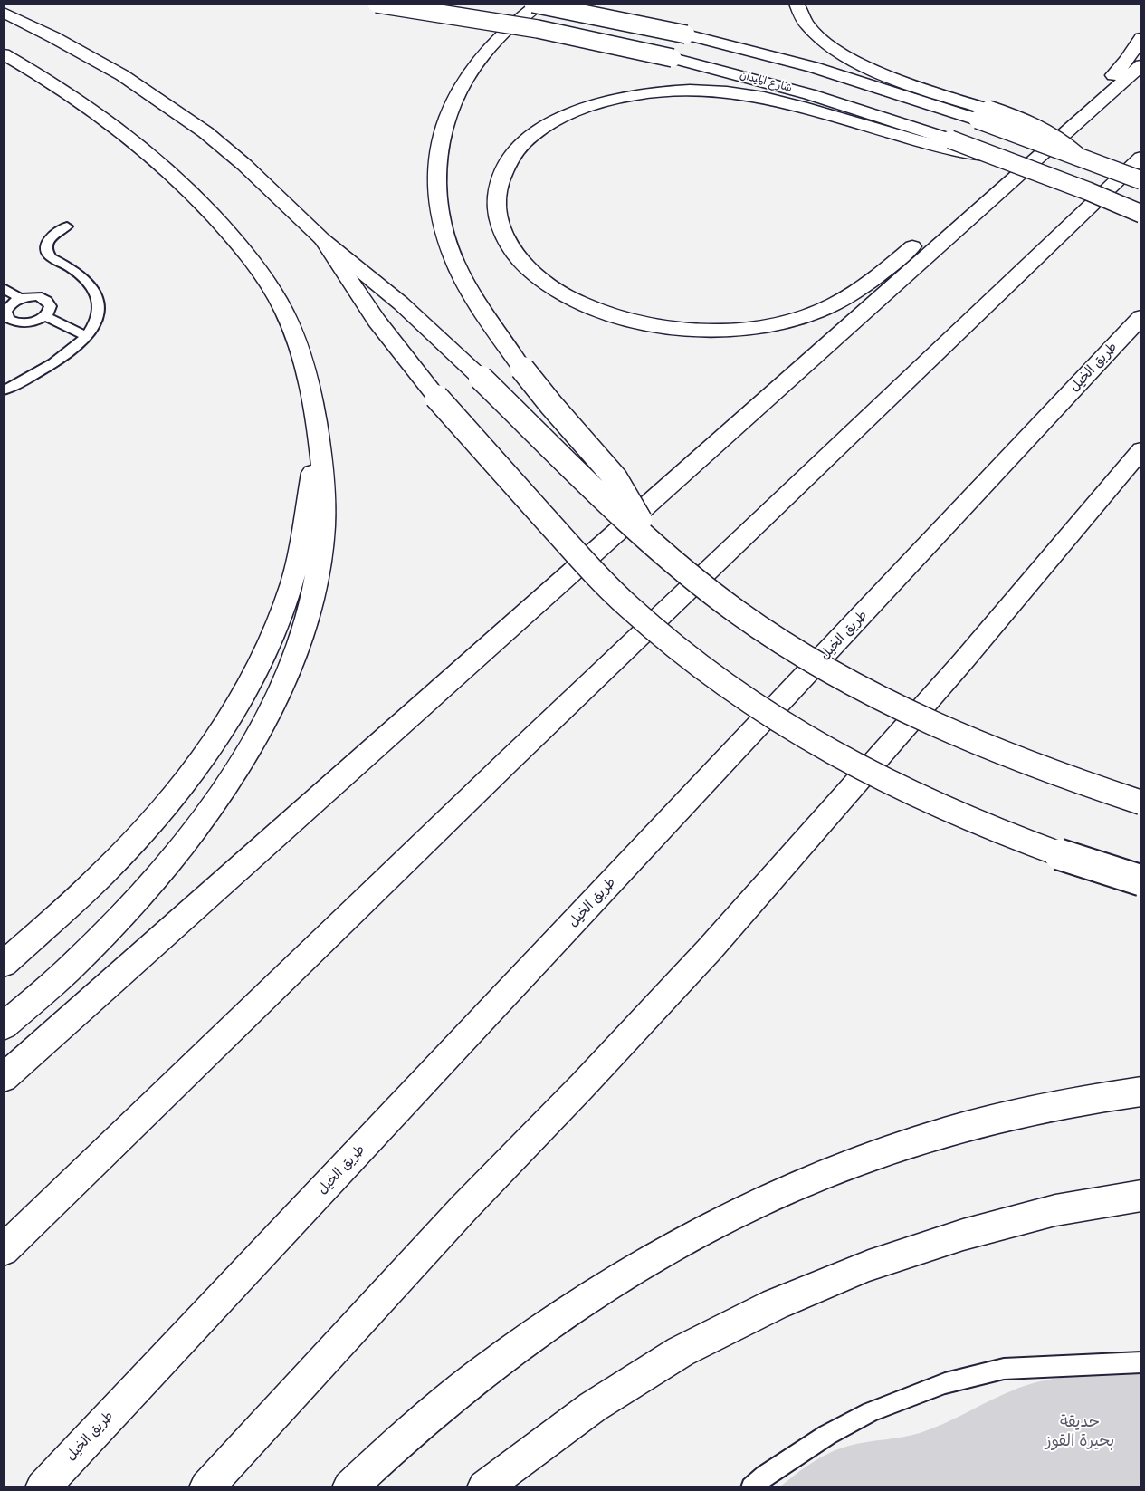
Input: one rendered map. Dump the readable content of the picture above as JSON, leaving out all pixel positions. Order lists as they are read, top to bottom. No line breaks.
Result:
{"streets":{"main road":["شارع الميدان","طريق الخيل"]},"parks":["حديقة بحيرة القوز"]}
